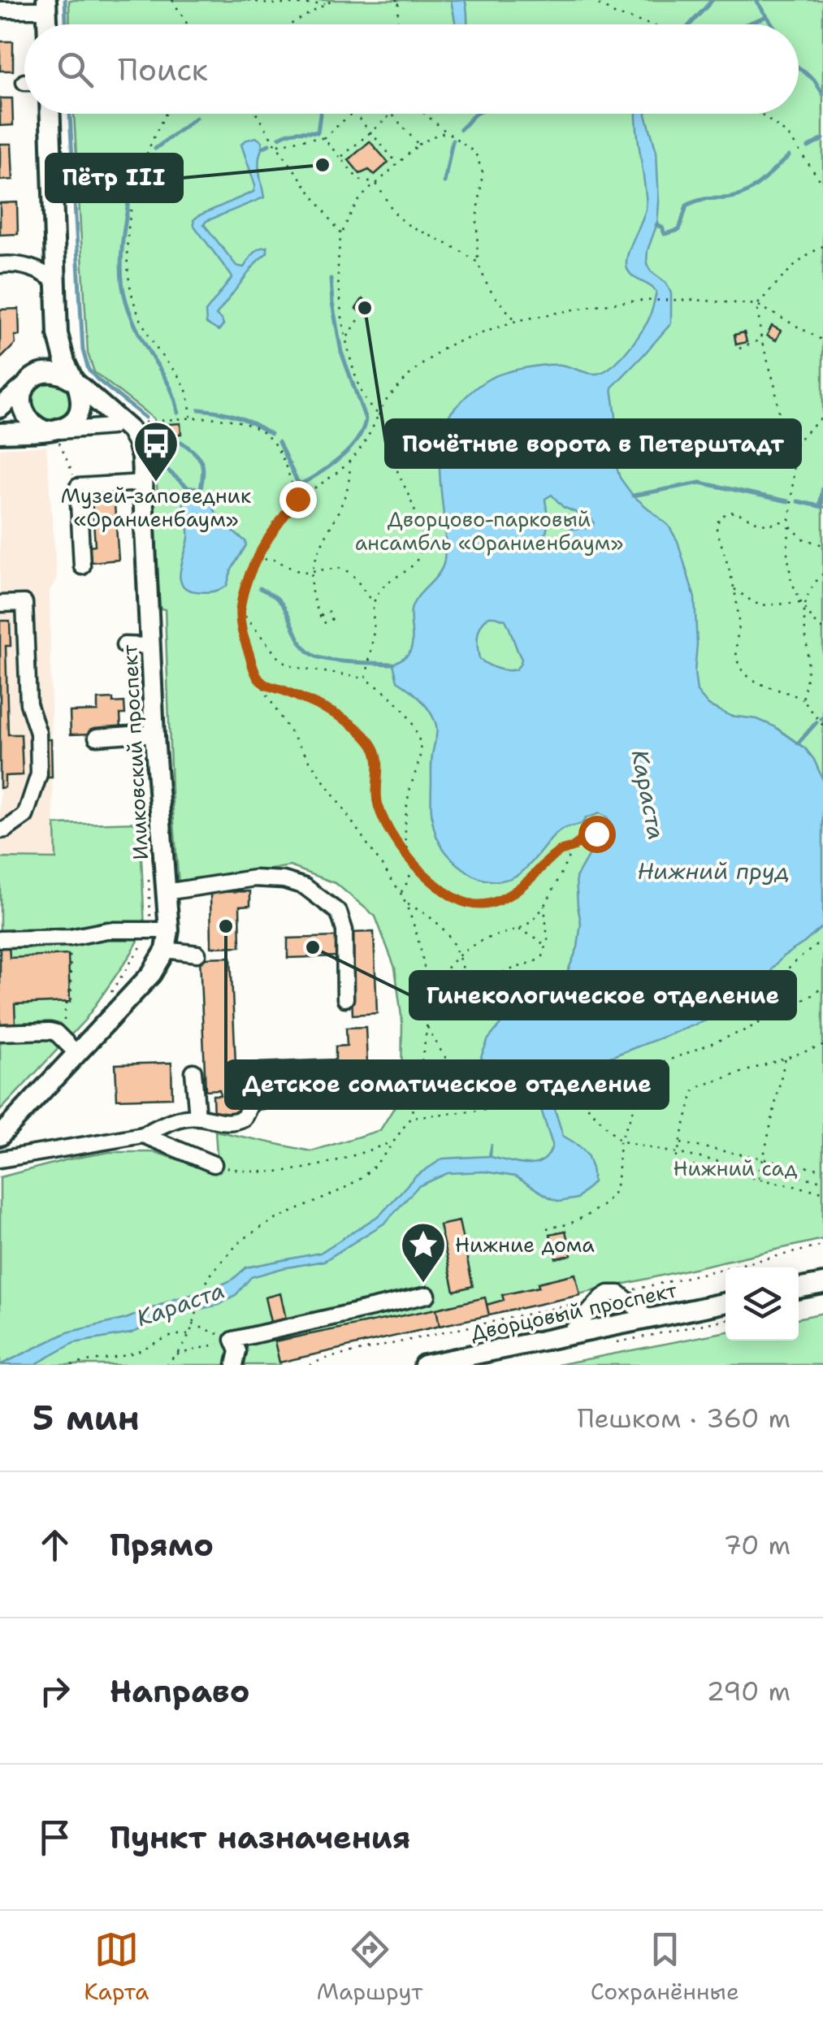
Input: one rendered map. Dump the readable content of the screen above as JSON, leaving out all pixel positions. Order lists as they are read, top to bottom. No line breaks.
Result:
{"streets":{"main road":["Иликовский проспект","Дворцовый проспект"]},"water":["Караста","Нижний пруд"],"parks":["Дворцово-парковый ансамбль «Ораниенбаум»","Нижний сад"],"places":{"other":["Пётр III","Почётные ворота в Петерштадт","Детское соматическое отделение","Гинекологическое отделение"],"bus stop":["Музей-заповедник «Ораниенбаум»"],"place":["Нижние дома"]},"page":{"search":"Поиск","heading":["5 мин","Пешком · 360 m"],"list":[["Прямо","70 m"],["Направо","290 m"],"Пункт назначения"],"nav":["Карта","Маршрут","Сохранённые"]}}
